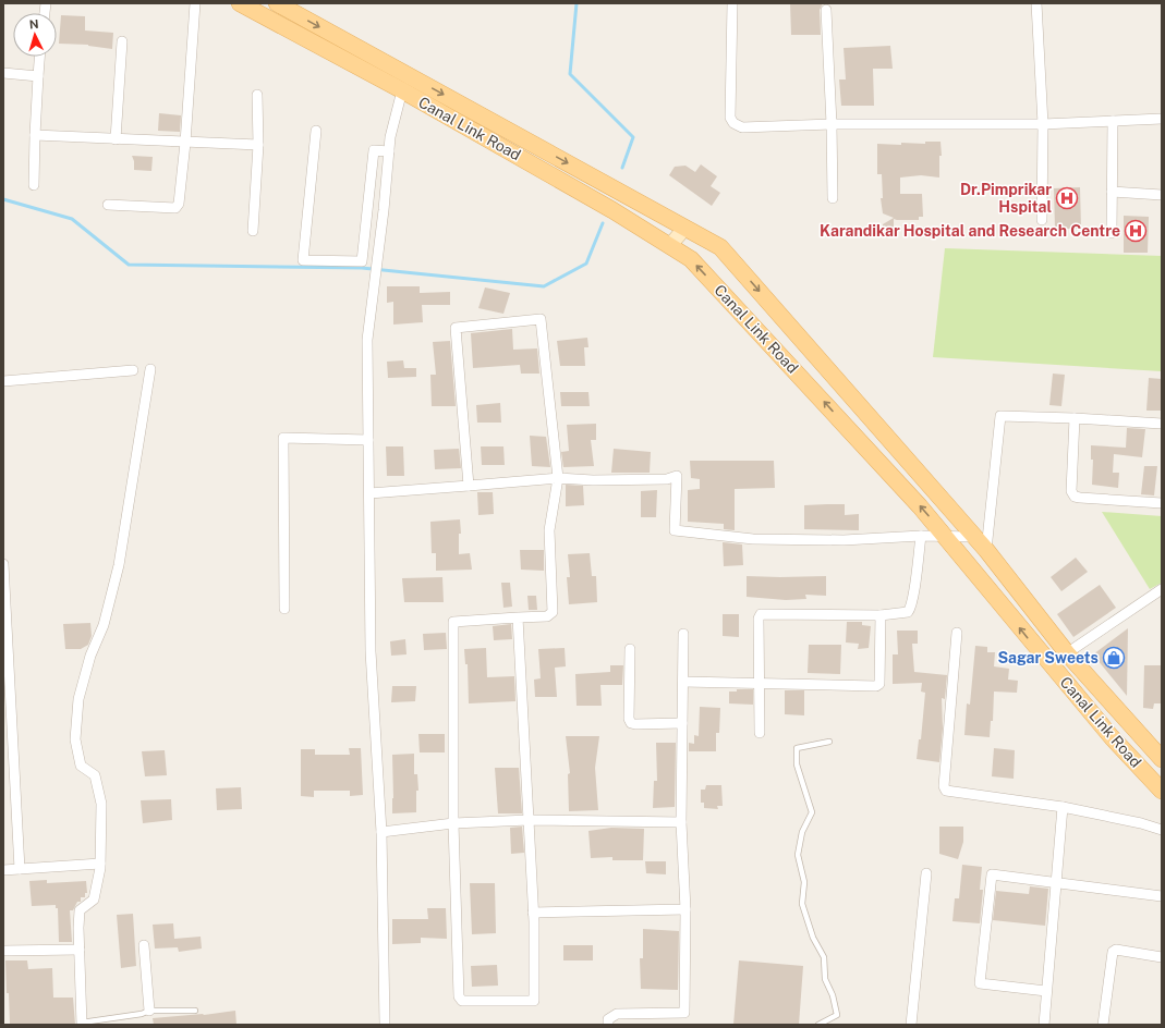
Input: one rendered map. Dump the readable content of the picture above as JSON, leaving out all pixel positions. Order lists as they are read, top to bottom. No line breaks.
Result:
{"streets":{"main road":["Canal Link Road"]},"places":{"hospital":["Dr.Pimprikar Hspital","Karandikar Hospital and Research Centre"],"shop":["Sagar Sweets"]},"north":"top"}
